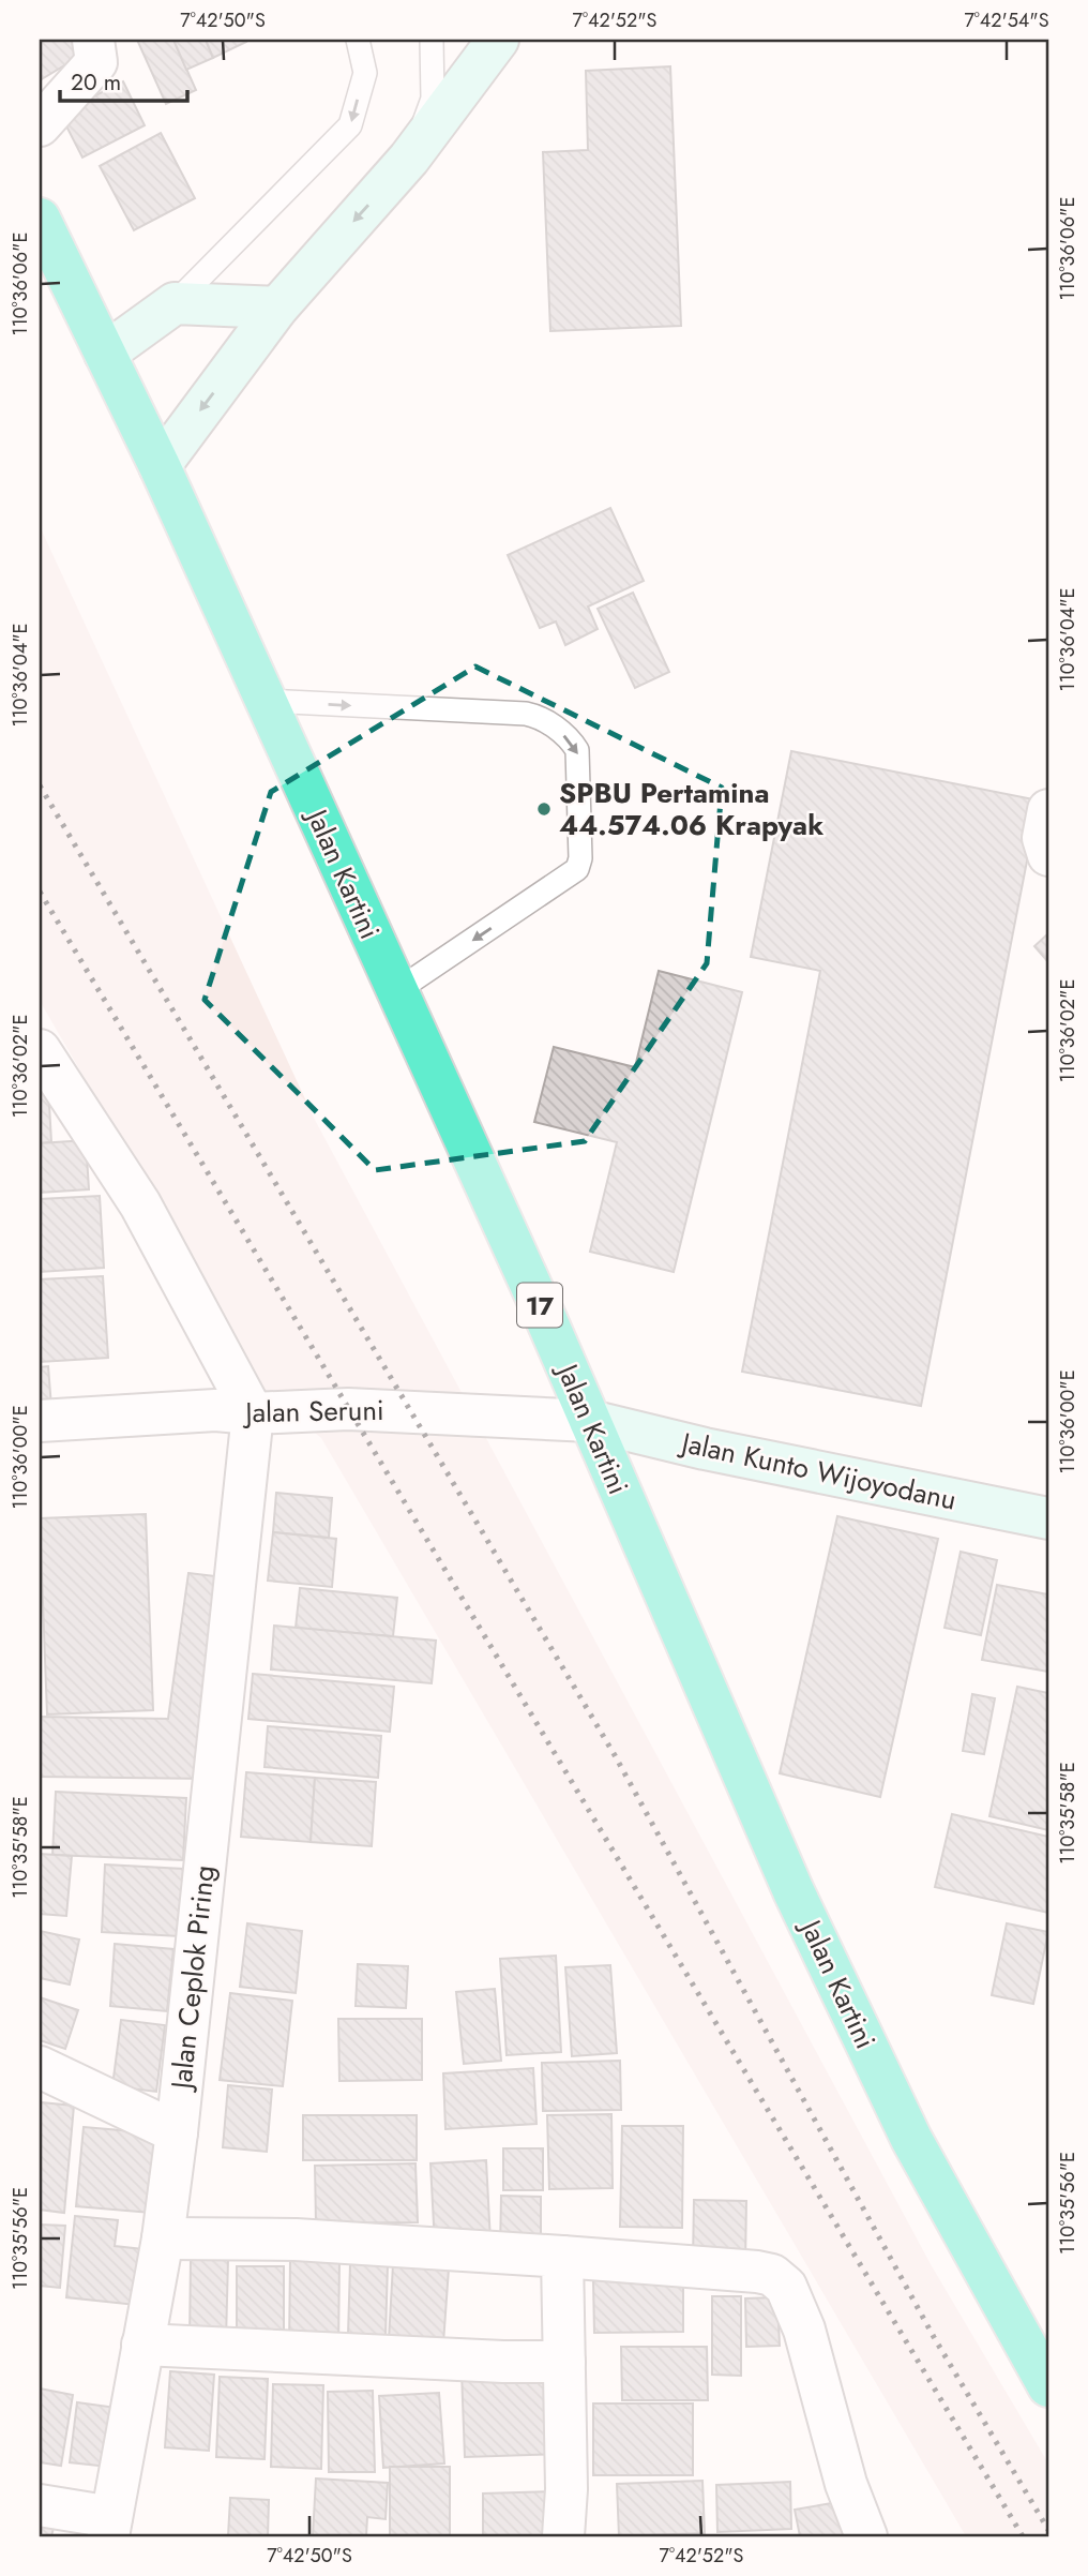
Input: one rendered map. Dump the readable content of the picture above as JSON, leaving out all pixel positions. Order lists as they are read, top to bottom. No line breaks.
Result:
{"streets":{"highway":["Jalan Kartini","17"],"street":["Jalan Seruni","Jalan Kunto Wijoyodanu","Jalan Ceplok Piring"]},"crossings":[["Jalan Kartini","Jalan Seruni"],["Jalan Kartini","Jalan Kunto Wijoyodanu"],["Jalan Seruni","Jalan Kunto Wijoyodanu"],["Jalan Seruni","Jalan Ceplok Piring"]],"places":["SPBU Pertamina 44.574.06 Krapyak"],"scale_bar":"20 m","coordinates":["7°42'50\"S","7°42'52\"S","7°42'54\"S","110°36'06\"E","110°36'04\"E","110°36'02\"E","110°36'00\"E","110°35'58\"E","110°35'56\"E"]}
